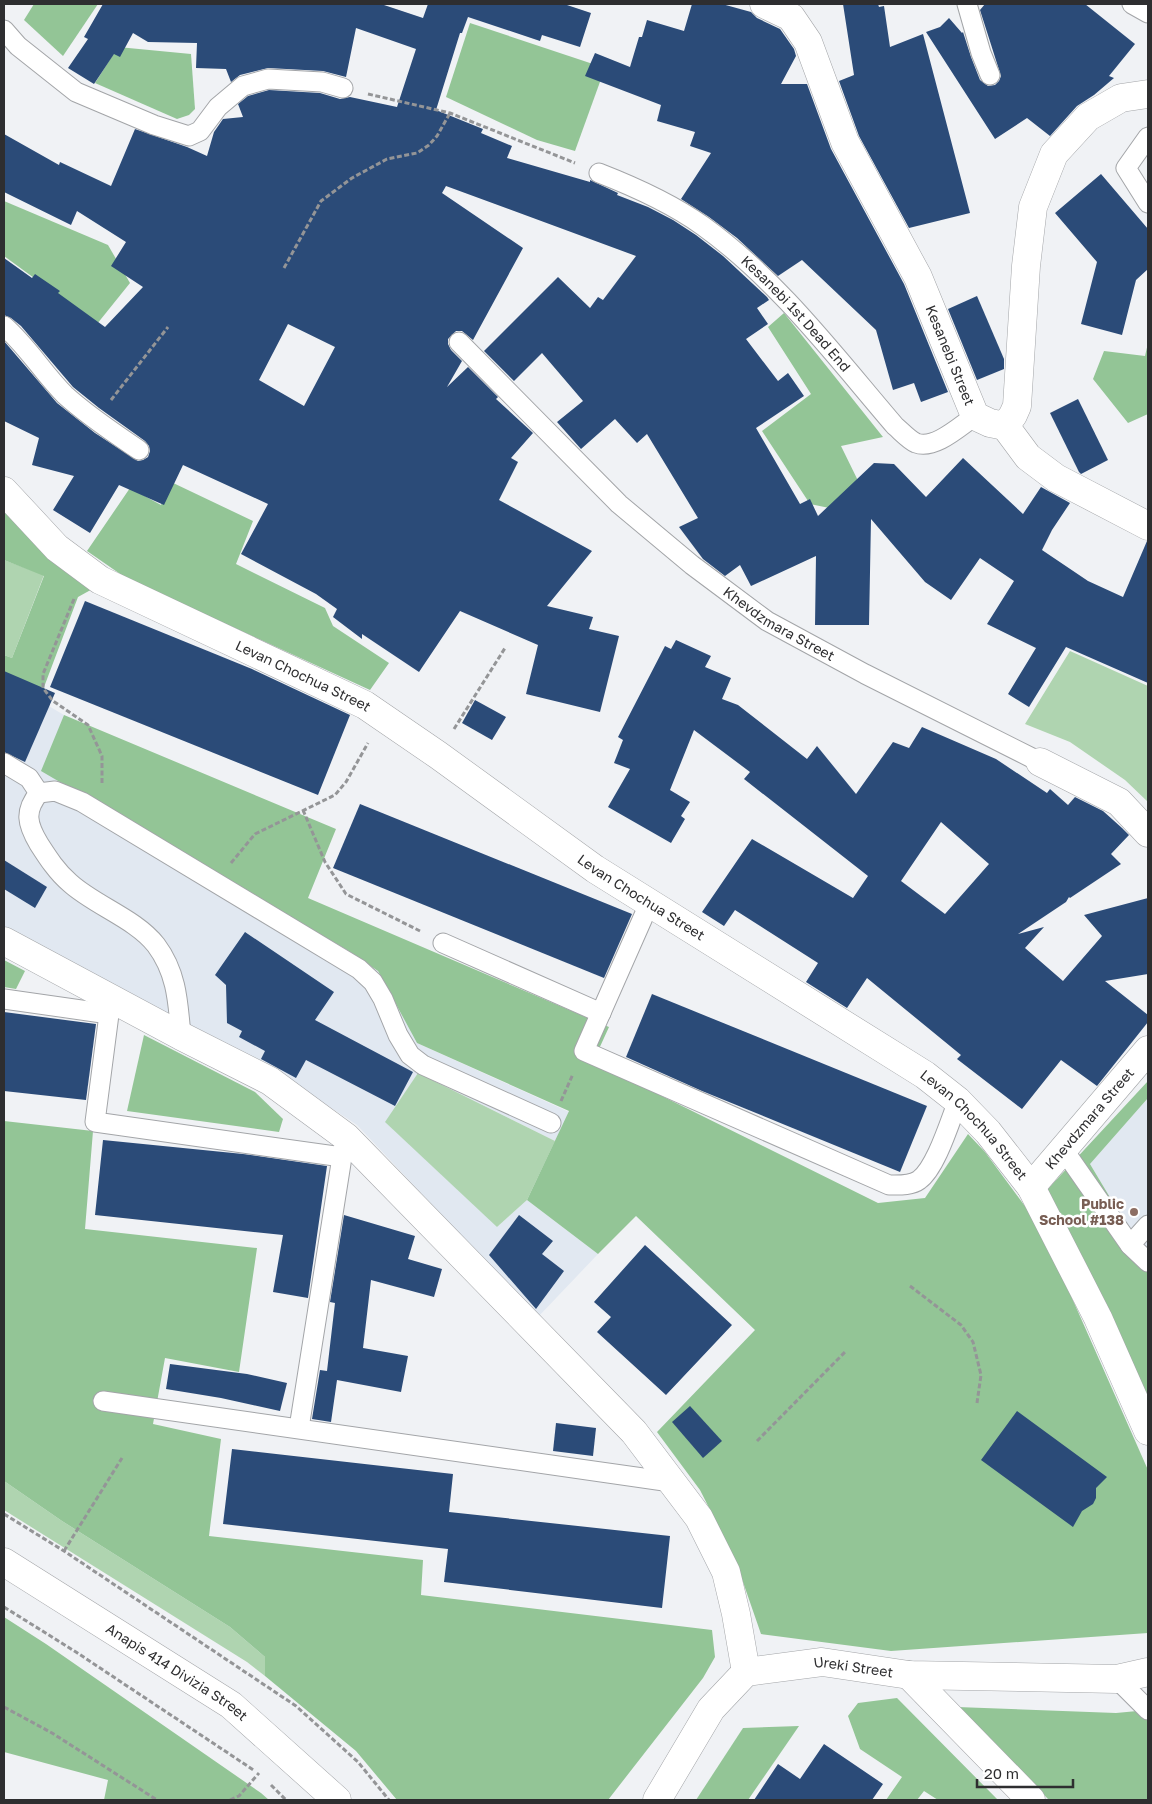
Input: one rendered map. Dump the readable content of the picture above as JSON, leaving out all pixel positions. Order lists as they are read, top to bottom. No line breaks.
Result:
{"streets":{"street":["Kesanebi Street","Khevdzmara Street","Levan Chochua Street","Ureki Street","Anapis 414 Divizia Street"],"lane":["Kesanebi 1st Dead End"]},"crossings":[["Kesanebi 1st Dead End","Kesanebi Street"],["Khevdzmara Street","Levan Chochua Street"]],"places":["Public School #138"],"scale_bar":"20 m"}
